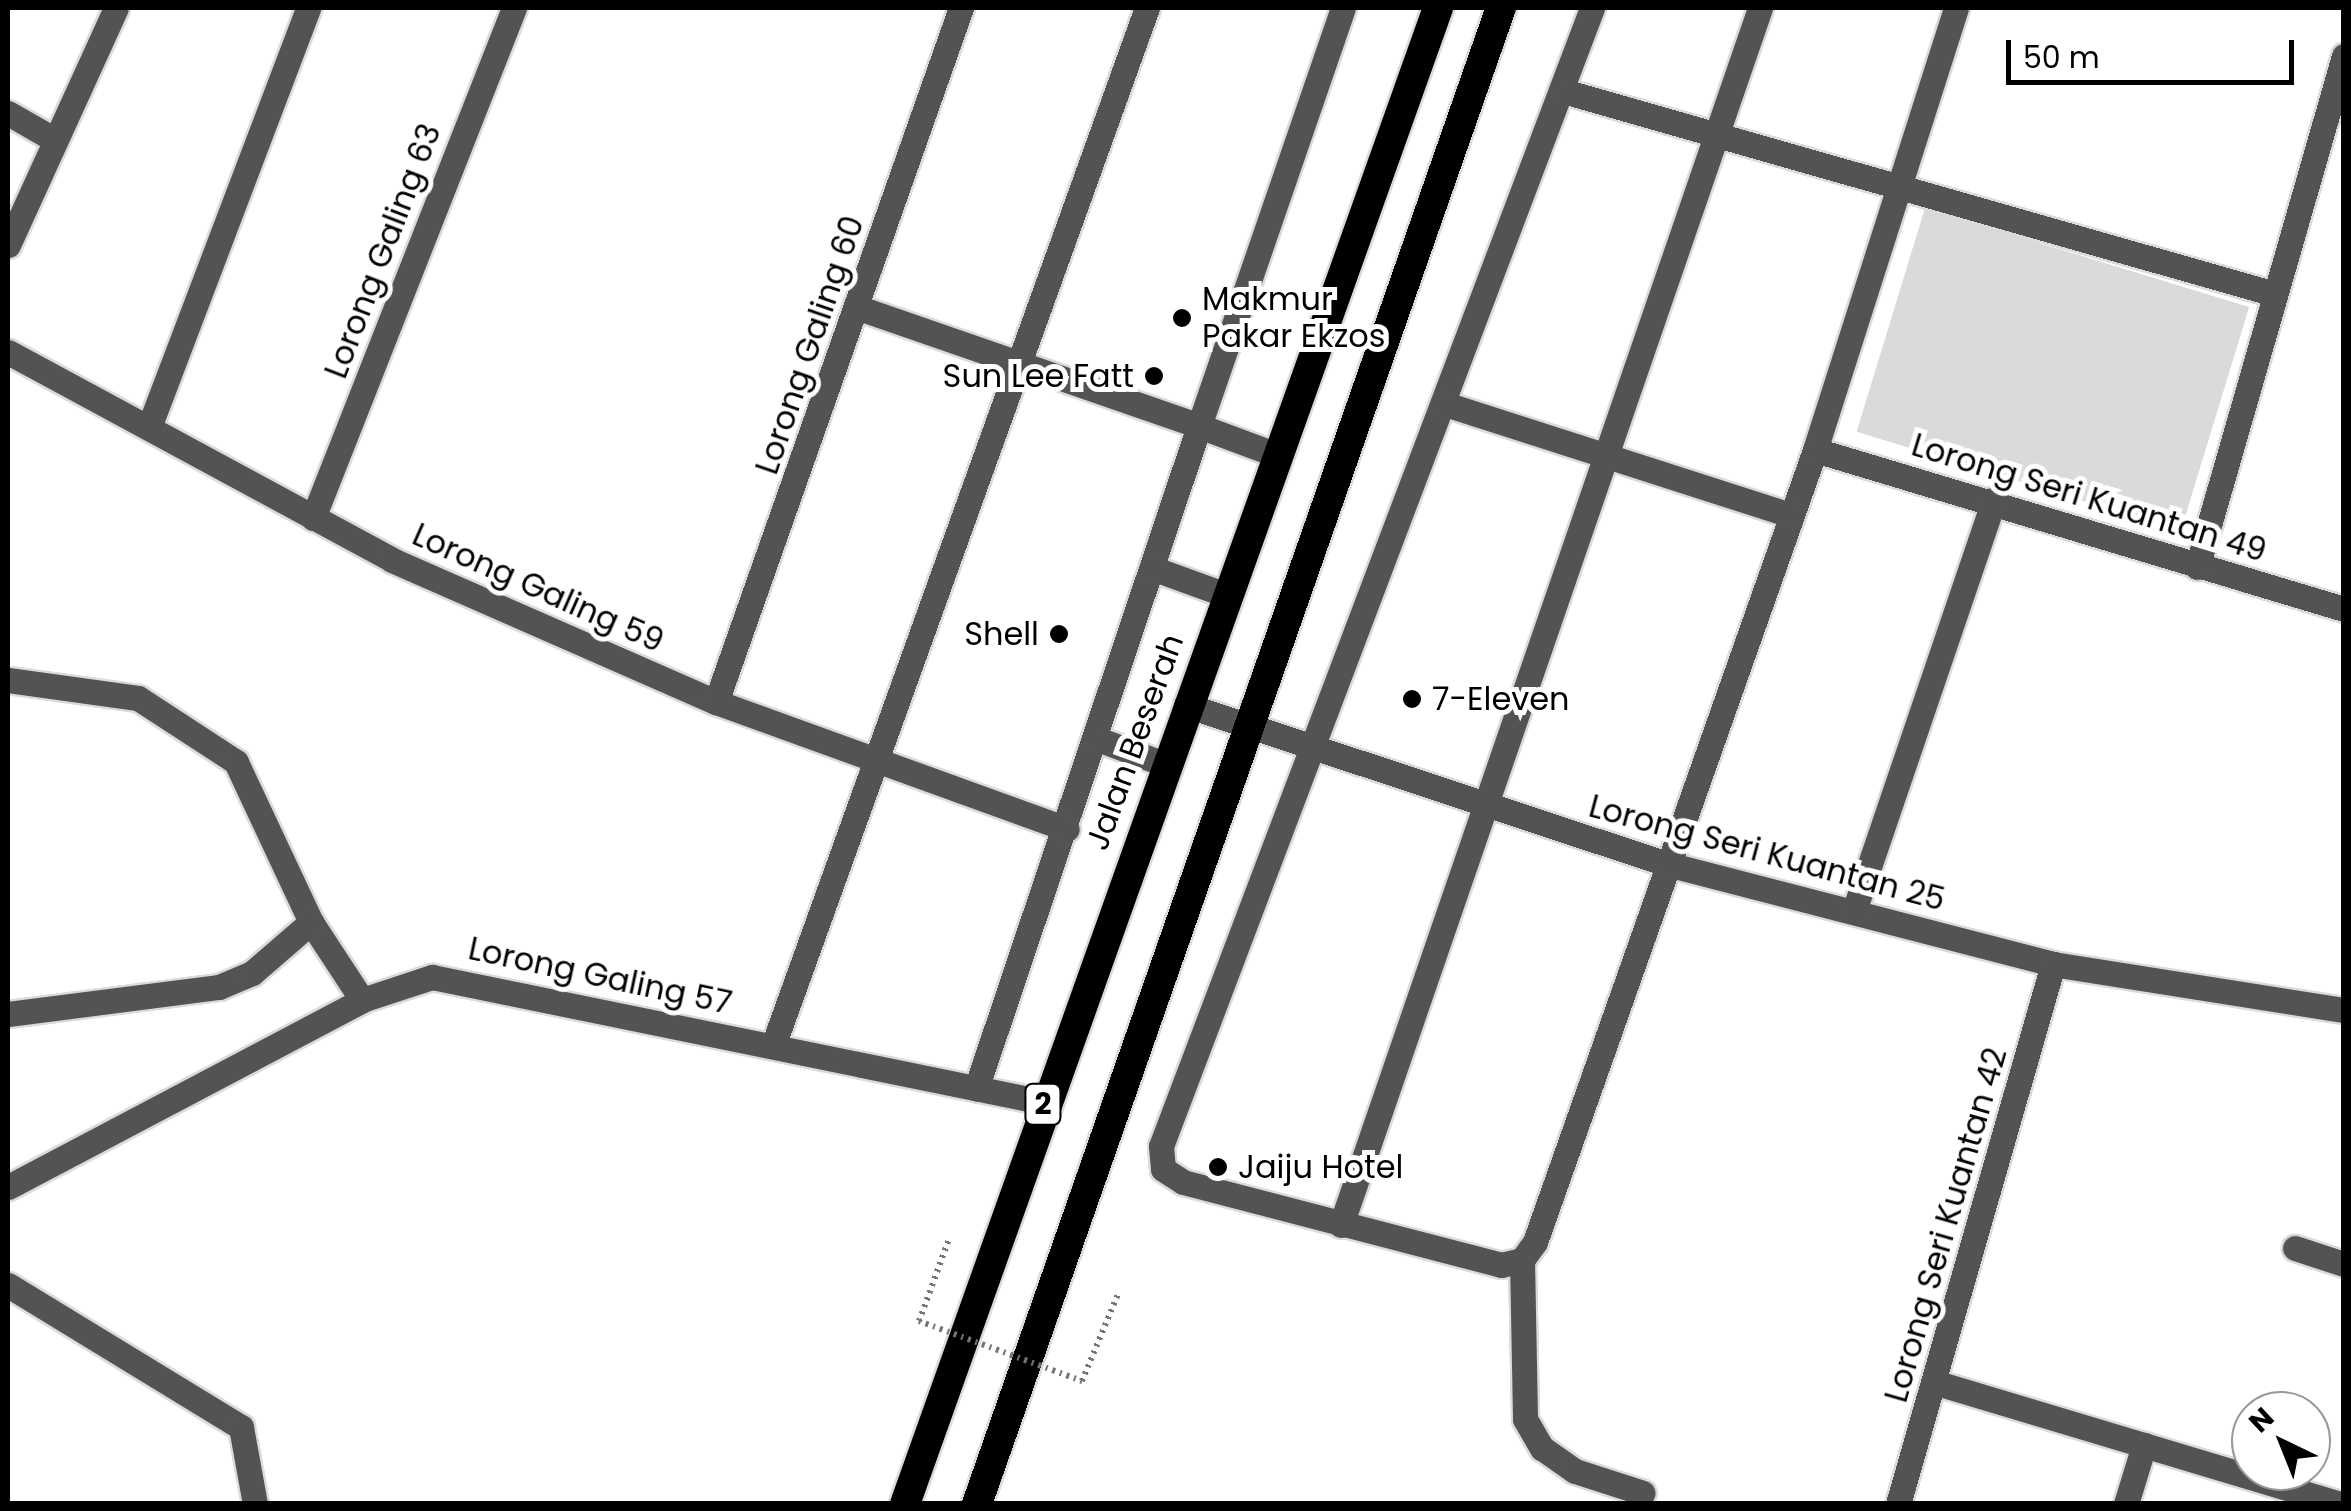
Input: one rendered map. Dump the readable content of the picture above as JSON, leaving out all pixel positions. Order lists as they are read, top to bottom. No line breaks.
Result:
{"streets":{"highway":["Jalan Beserah","2"],"street":["Lorong Galing 63","Lorong Galing 60","Lorong Seri Kuantan 49","Lorong Galing 59","Lorong Seri Kuantan 25","Lorong Galing 57","Lorong Seri Kuantan 42"]},"crossings":[["Lorong Galing 63","Lorong Galing 59"],["Lorong Galing 60","Lorong Galing 59"],["Jalan Beserah","Lorong Seri Kuantan 25"],["Jalan Beserah","Lorong Galing 57"],["Lorong Seri Kuantan 25","2"],["Lorong Seri Kuantan 25","Lorong Seri Kuantan 42"]],"places":["Makmur Pakar Ekzos","Sun Lee Fatt","Shell","7-Eleven","Jaiju Hotel"],"scale_bar":"50 m","north":"top left"}
